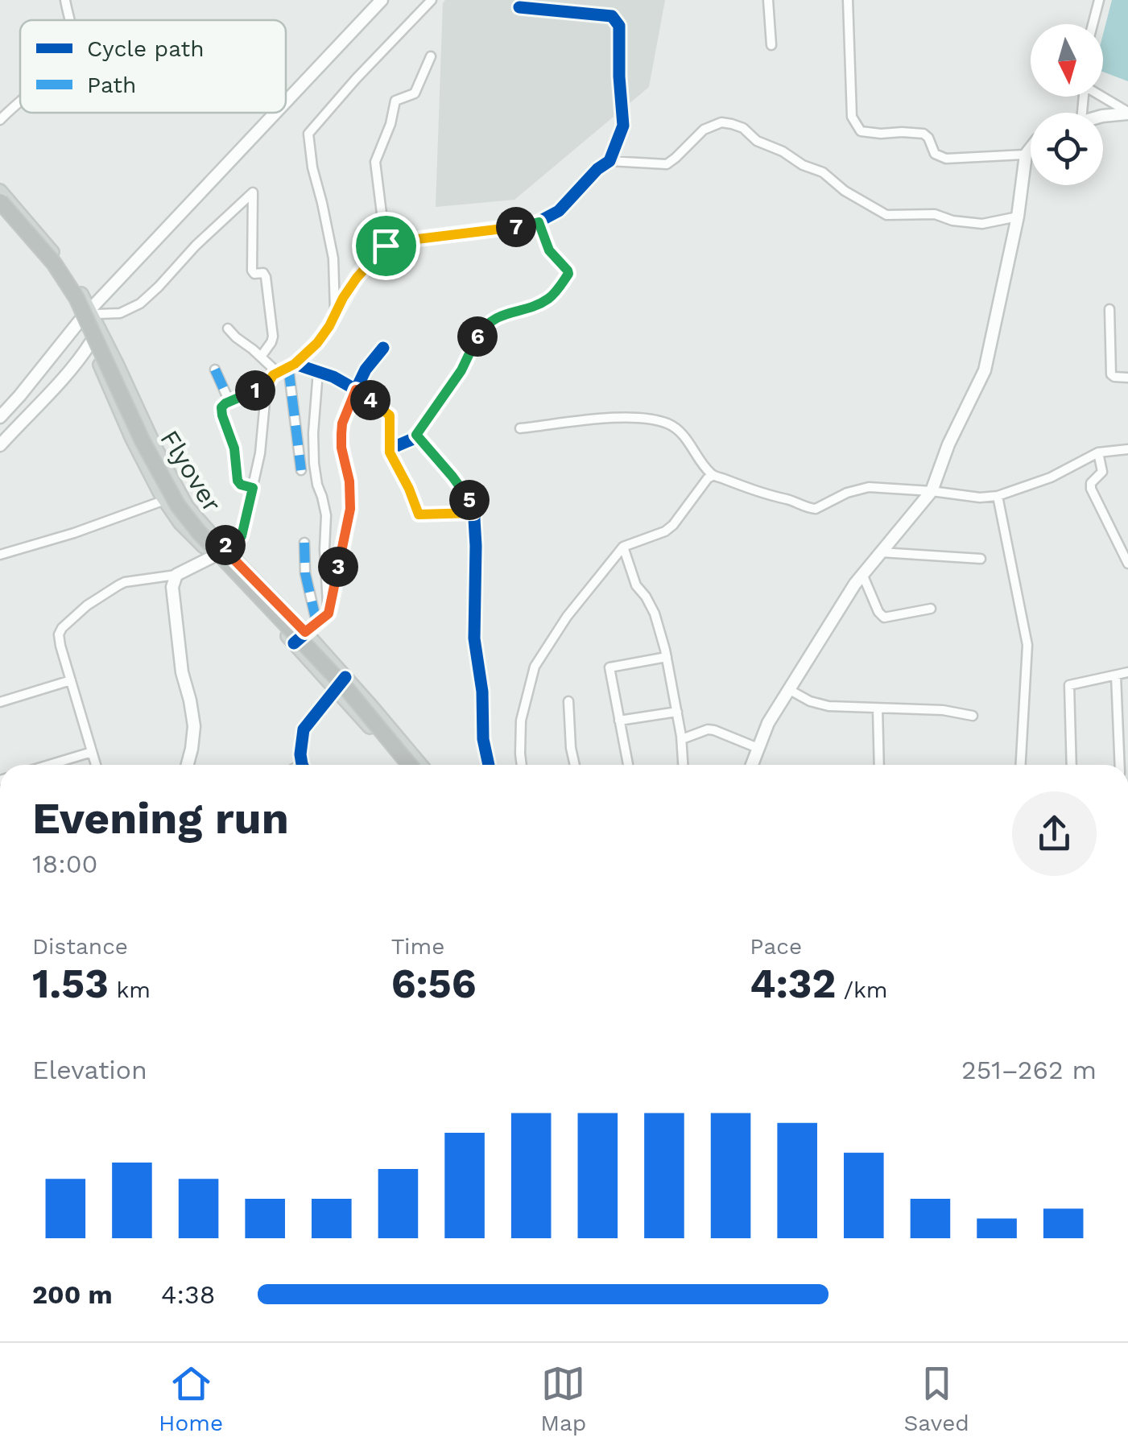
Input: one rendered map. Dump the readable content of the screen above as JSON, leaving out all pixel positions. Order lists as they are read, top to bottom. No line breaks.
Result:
{"streets":{"highway":["Flyover"]},"legend":["Cycle path","Path"],"north":"bottom","page":{"pins":["7","6","1","4","5","2","3"],"heading":["Evening run","18:00"],"stats":[["Distance","1.53 km"],["Time","6:56"],["Pace","4:32 /km"]],"chart":["Elevation","251–262 m"],"list":[{"name":"200 m","note":"4:38"}],"tabs":["Home","Map","Saved"]}}
